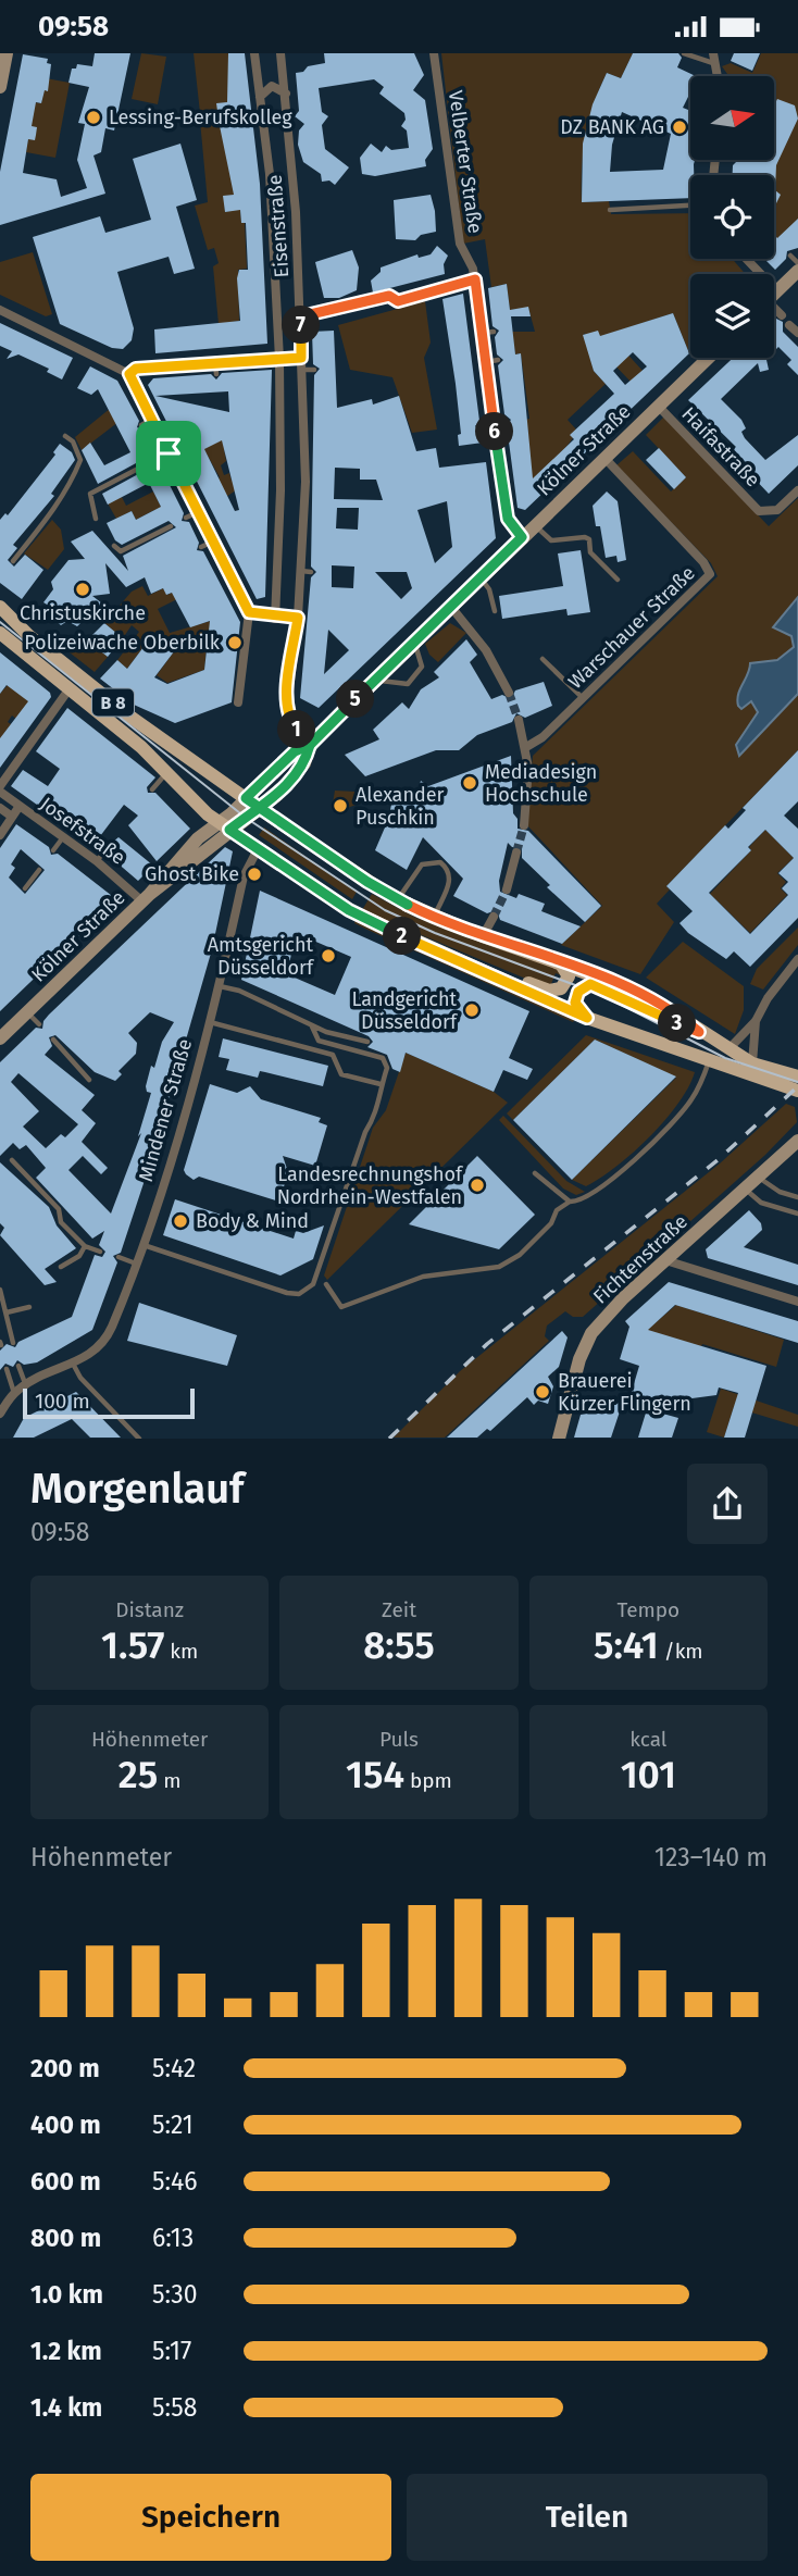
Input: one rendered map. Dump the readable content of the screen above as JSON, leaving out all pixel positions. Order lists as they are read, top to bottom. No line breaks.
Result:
{"streets":{"main road":["Kölner Straße","B 8","Fichtenstraße"],"street":["Velberter Straße","Eisenstraße","Haifastraße","Warschauer Straße","Josefstraße","Mindener Straße"]},"crossings":[["Velberter Straße","Kölner Straße"],["Eisenstraße","Kölner Straße"],["Haifastraße","Kölner Straße"],["Kölner Straße","Warschauer Straße"],["Kölner Straße","B 8"],["Kölner Straße","Josefstraße"],["B 8","Mindener Straße"]],"places":["Lessing-Berufskolleg","DZ BANK AG","Christuskirche","Polizeiwache Oberbilk","Mediadesign Hochschule","Alexander Puschkin","Ghost Bike","Amtsgericht Düsseldorf","Landgericht Düsseldorf","Landesrechnungshof Nordrhein-Westfalen","Body & Mind","Brauerei Kürzer Flingern"],"scale_bar":"100 m","north":"right","page":{"status":"09:58","pins":["7","6","5","1","2","3"],"scale":"100 m","heading":["Morgenlauf","09:58"],"stats":[["Distanz","1.57 km"],["Zeit","8:55"],["Tempo","5:41 /km"],["Höhenmeter","25 m"],["Puls","154 bpm"],["kcal","101"]],"chart":["Höhenmeter","123–140 m"],"list":[{"name":"200 m","note":"5:42"},{"name":"400 m","note":"5:21"},{"name":"600 m","note":"5:46"},{"name":"800 m","note":"6:13"},{"name":"1.0 km","note":"5:30"},{"name":"1.2 km","note":"5:17"},{"name":"1.4 km","note":"5:58"}],"buttons":["Speichern","Teilen"]}}
